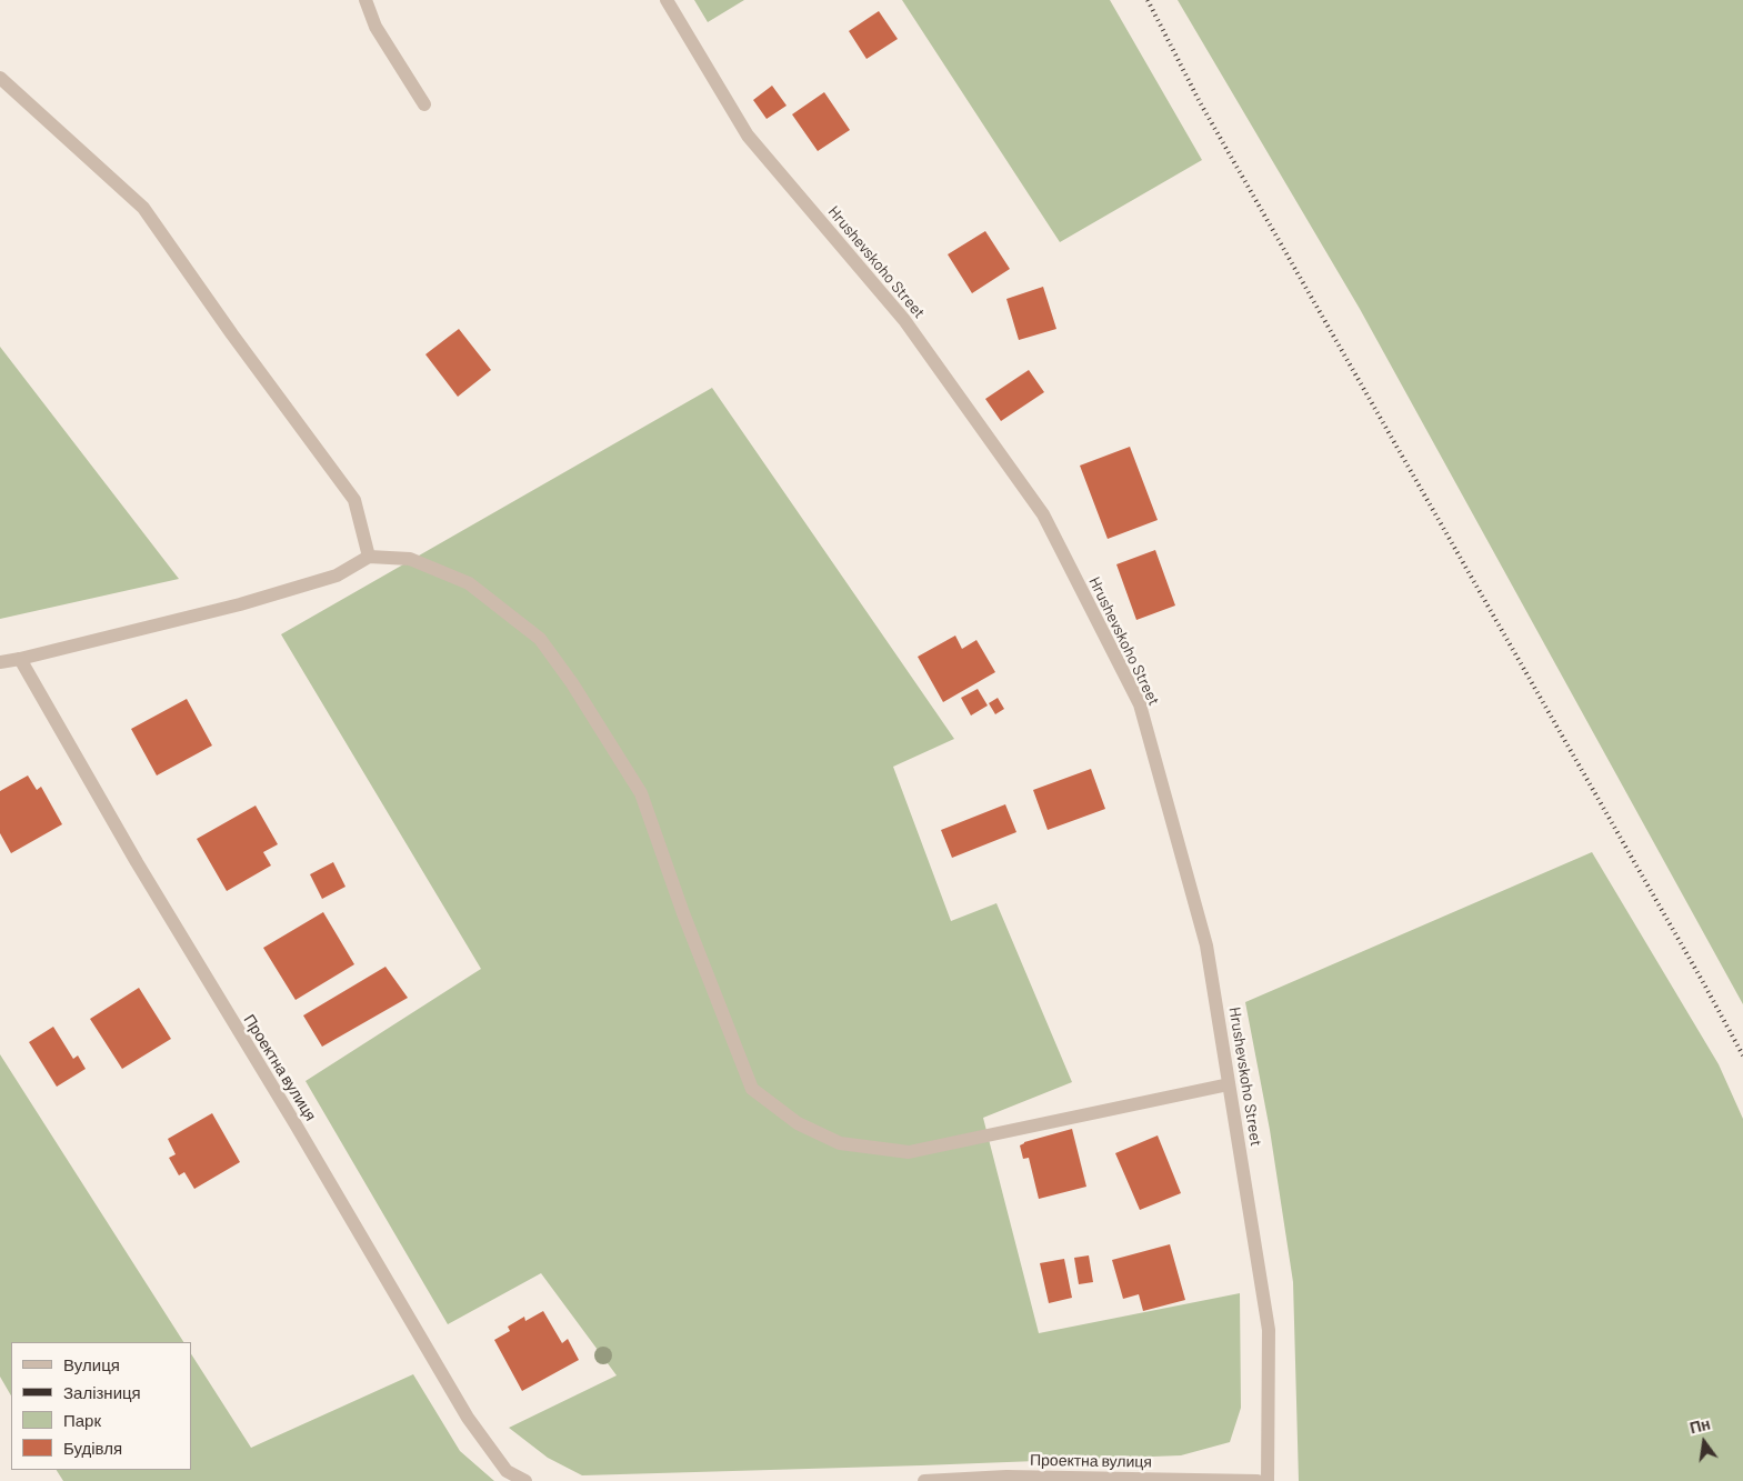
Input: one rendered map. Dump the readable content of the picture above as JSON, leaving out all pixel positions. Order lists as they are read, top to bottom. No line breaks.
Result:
{"streets":{"street":["Hrushevskoho Street","Проектна вулиця"]},"legend":["Вулиця","Залізниця","Парк","Будівля"],"north":"top"}
